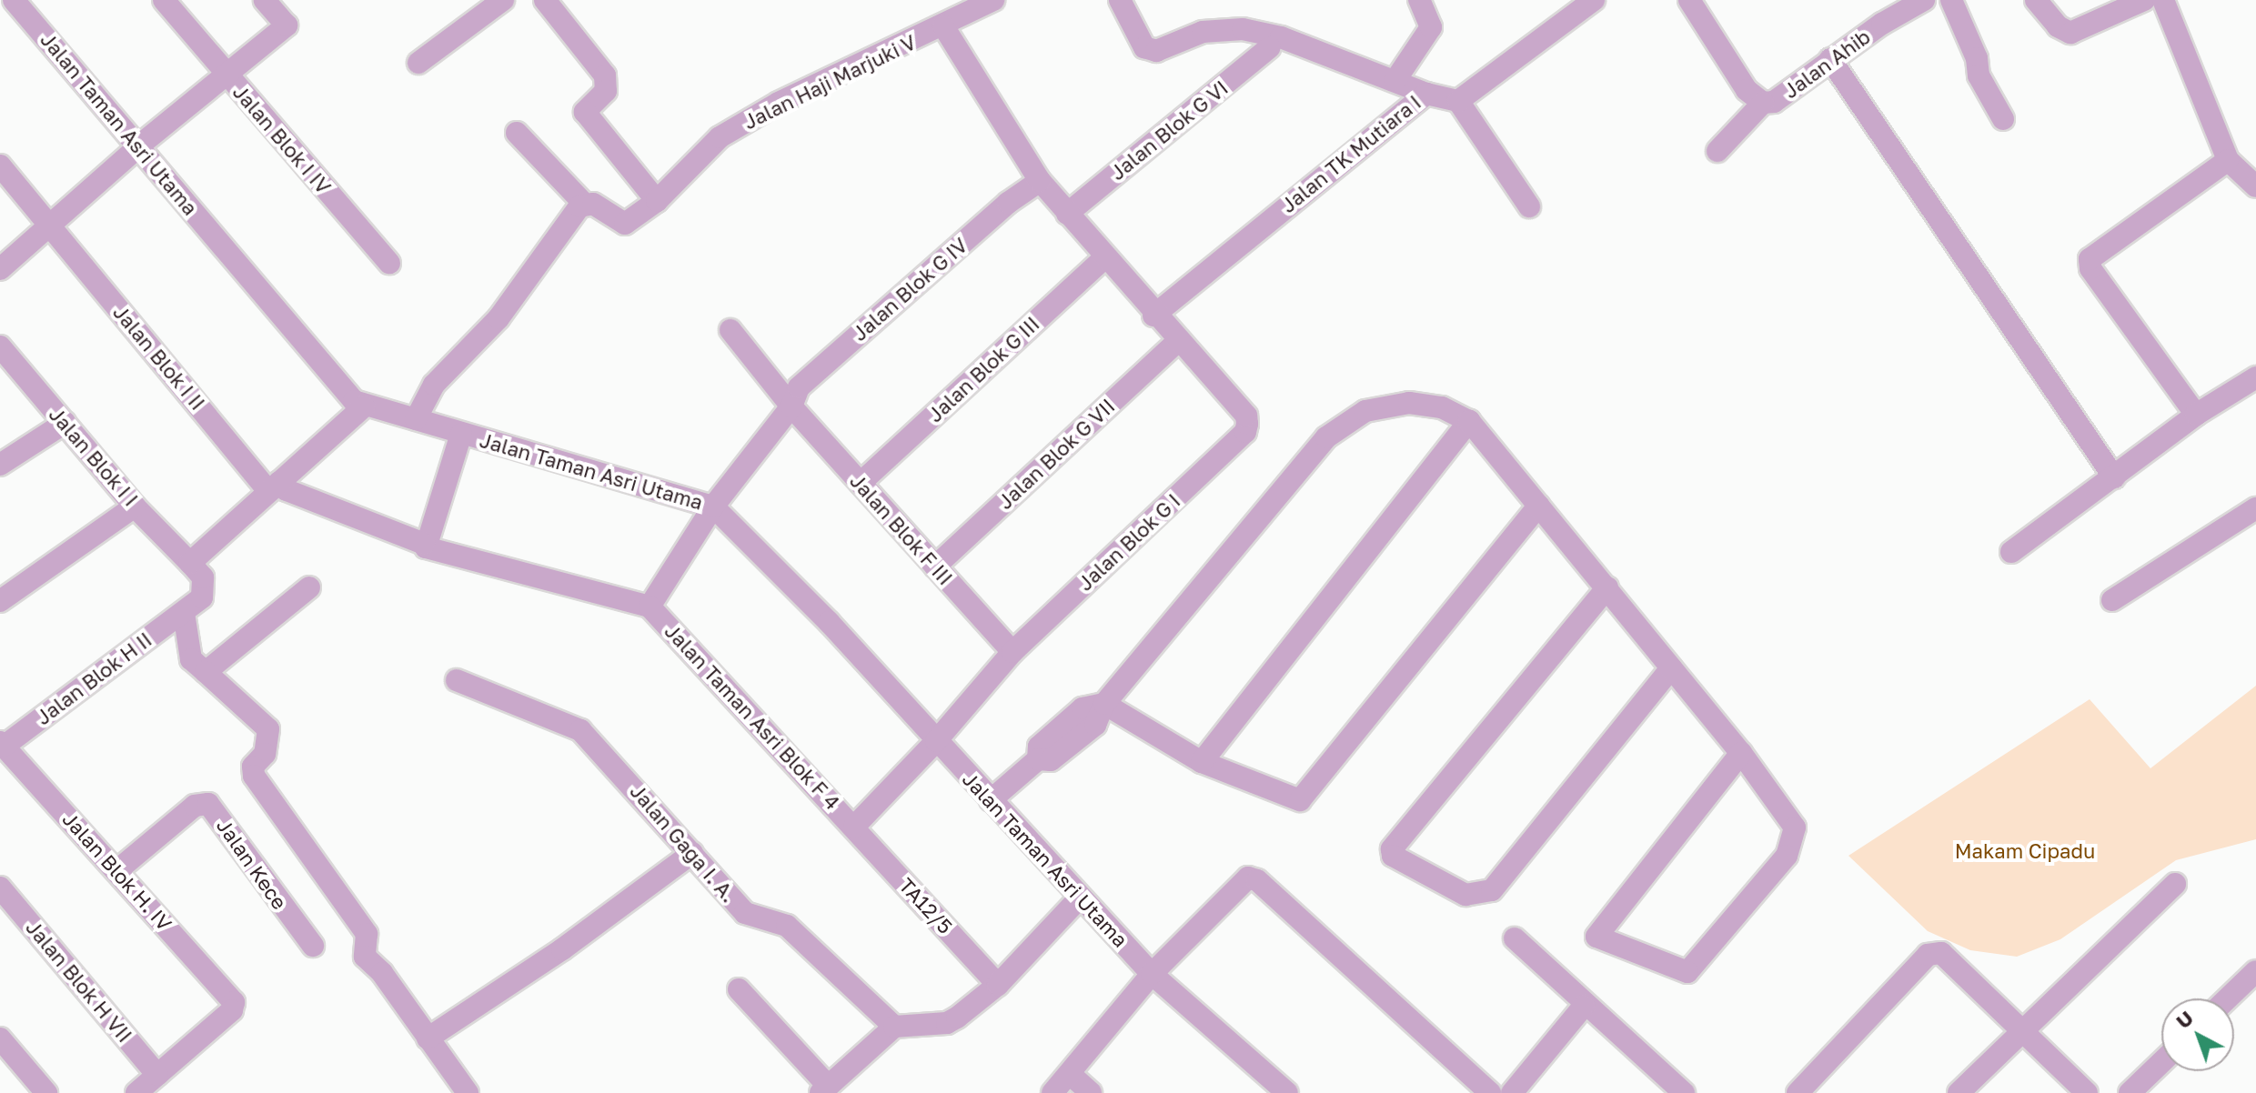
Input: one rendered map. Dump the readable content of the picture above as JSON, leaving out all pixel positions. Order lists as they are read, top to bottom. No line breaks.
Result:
{"streets":{"street":["Jalan Ahib","Jalan Haji Marjuki V","Jalan Taman Asri Utama","Jalan Blok G VI","Jalan Blok I IV","Jalan TK Mutiara I","Jalan Blok G IV","Jalan Blok I II","Jalan Blok G III","Jalan Blok G VII","Jalan Blok I I","Jalan Blok F III","Jalan Blok G I","Jalan Blok H II","Jalan Taman Asri Blok F 4","Jalan Gaga I. A.","Jalan Kece","Jalan Blok H. IV","TA12/5","Jalan Blok H VII"]},"crossings":[["Jalan Taman Asri Utama","Jalan Blok G IV"],["Jalan Taman Asri Utama","Jalan Blok G I"],["Jalan Blok G IV","Jalan Blok F III"],["Jalan Blok G IV","Jalan Taman Asri Blok F 4"],["Jalan Blok G III","Jalan Blok F III"],["Jalan Blok G VII","Jalan Blok F III"],["Jalan Blok G VII","Jalan Blok G I"],["Jalan Blok I I","Jalan Blok H II"],["Jalan Blok F III","Jalan Blok G I"],["Jalan Blok G I","Jalan Taman Asri Blok F 4"],["Jalan Blok G I","TA12/5"],["Jalan Blok H II","Jalan Blok H. IV"],["Jalan Taman Asri Blok F 4","TA12/5"],["Jalan Kece","Jalan Blok H. IV"],["Jalan Blok H. IV","Jalan Blok H VII"]],"parks":["Makam Cipadu"],"north":"top left"}
